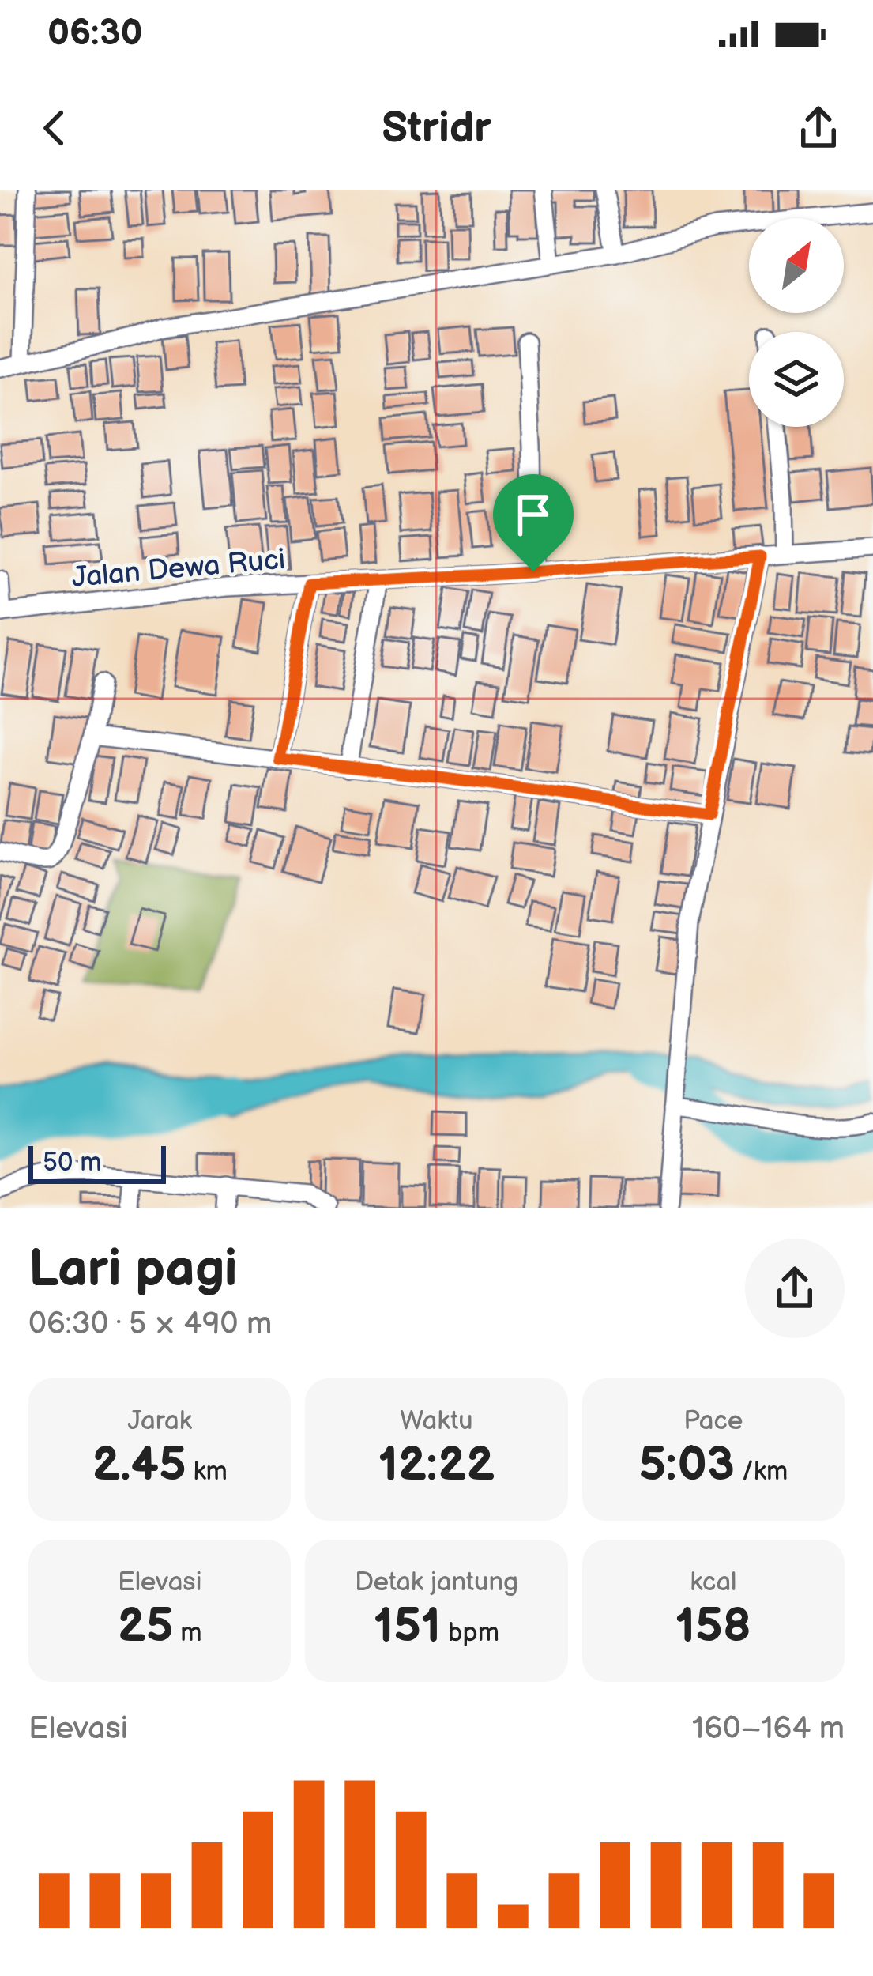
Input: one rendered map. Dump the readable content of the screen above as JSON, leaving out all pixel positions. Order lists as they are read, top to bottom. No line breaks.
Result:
{"streets":{"street":["Jalan Dewa Ruci"]},"scale_bar":"50 m","north":"top right","page":{"status":"06:30","header":"Stridr","scale":"50 m","heading":["Lari pagi","06:30 · 5 × 490 m"],"stats":[["Jarak","2.45 km"],["Waktu","12:22"],["Pace","5:03 /km"],["Elevasi","25 m"],["Detak jantung","151 bpm"],["kcal","158"]],"chart":["Elevasi","160–164 m"]}}
